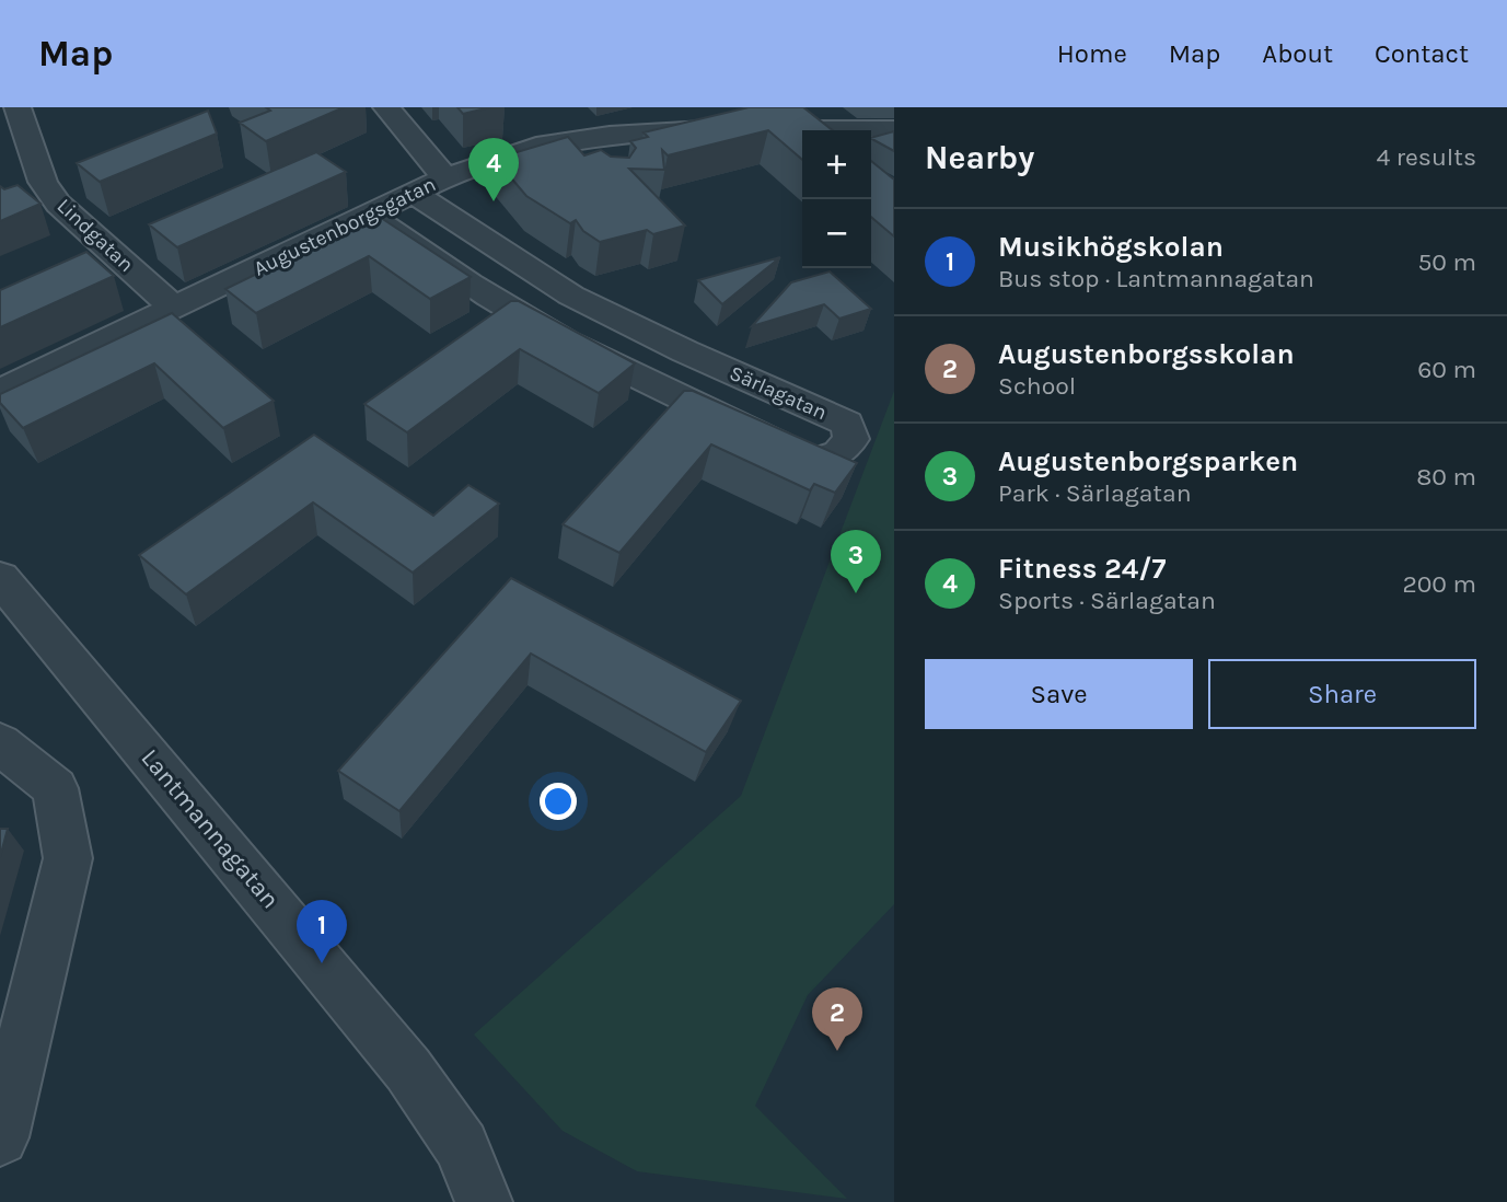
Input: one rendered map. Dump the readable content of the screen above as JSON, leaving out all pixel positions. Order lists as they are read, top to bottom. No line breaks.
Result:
{"streets":{"street":["Augustenborgsgatan","Lindgatan","Särlagatan","Lantmannagatan"]},"crossings":[["Augustenborgsgatan","Lindgatan"],["Augustenborgsgatan","Särlagatan"]],"page":{"header":"Map","nav":["Home","Map","About","Contact"],"heading":["Nearby","4 results"],"map_buttons":["+","−"],"pins":["4","3","1","2"],"list":[{"mark":"1","name":"Musikhögskolan","note":"Bus stop · Lantmannagatan","value":"50 m"},{"mark":"2","name":"Augustenborgsskolan","note":"School","value":"60 m"},{"mark":"3","name":"Augustenborgsparken","note":"Park · Särlagatan","value":"80 m"},{"mark":"4","name":"Fitness 24/7","note":"Sports · Särlagatan","value":"200 m"}],"buttons":["Save","Share"]}}
